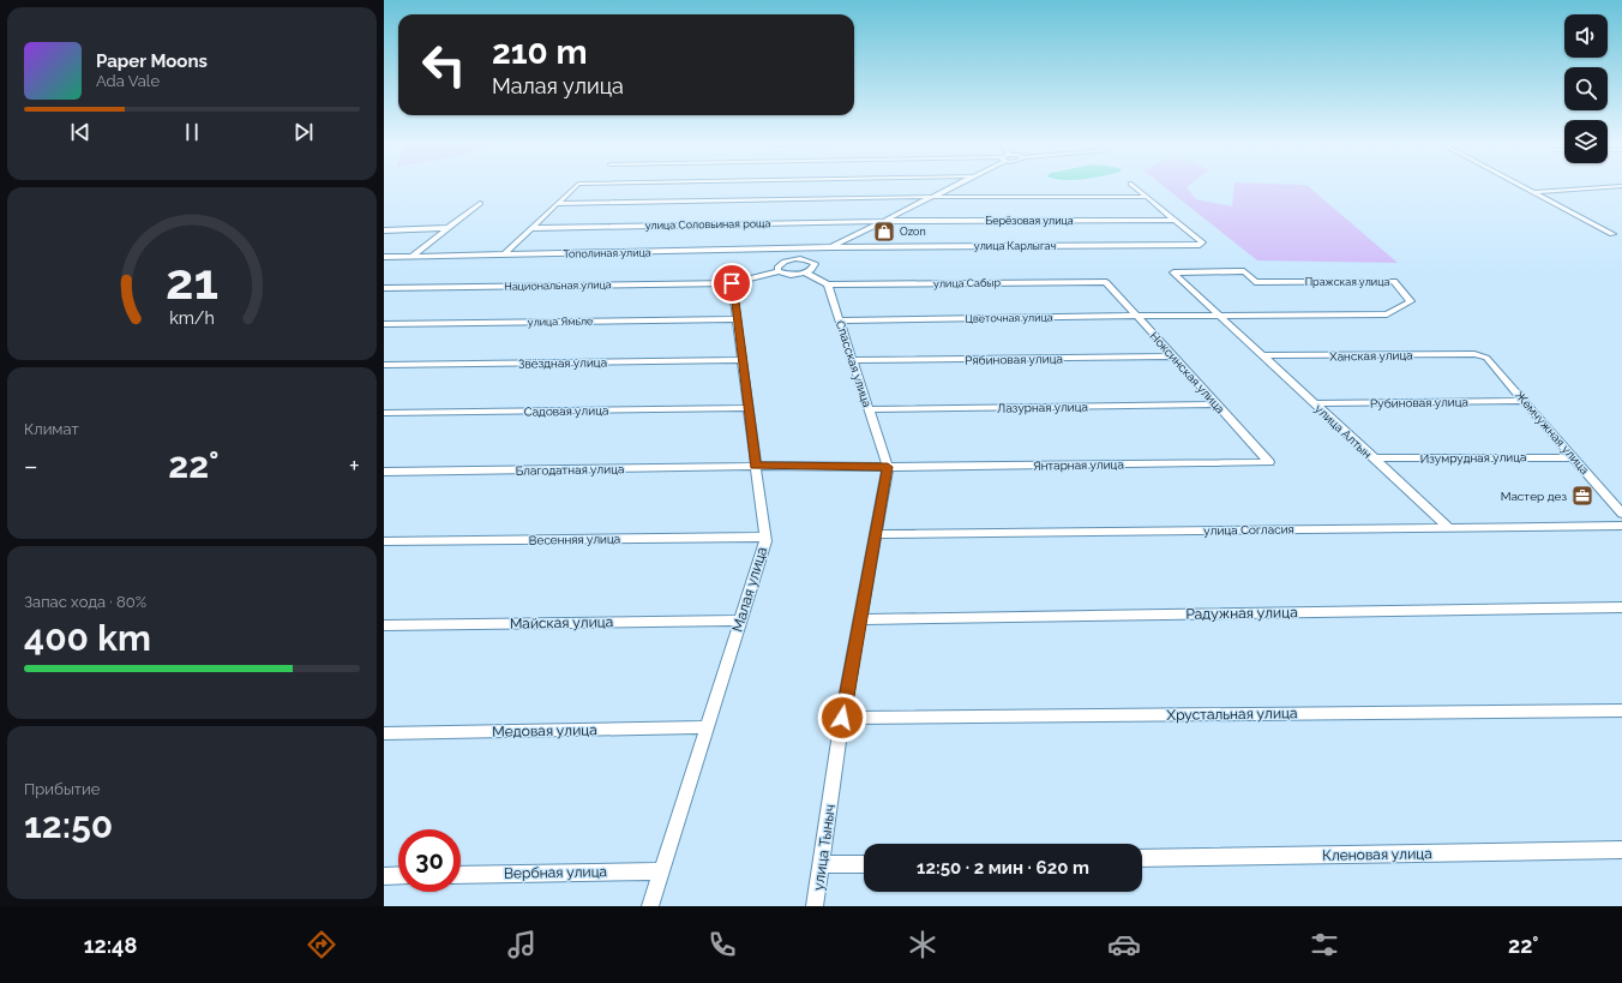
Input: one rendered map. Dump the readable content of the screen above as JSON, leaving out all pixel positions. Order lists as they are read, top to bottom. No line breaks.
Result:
{"streets":{"street":["Берёзовая улица","улица Соловьиная роща","улица Карлыгач","Тополиная улица","Пражская улица","улица Сабыр","Национальная улица","Цветочная улица","улица Ямьле","Ханская улица","Рябиновая улица","Звёздная улица","Спасская улица","Ноксинская улица","Рубиновая улица","Лазурная улица","Садовая улица","улица Алтын","Жемчужная улица","Изумрудная улица","Янтарная улица","Благодатная улица","улица Согласия","Весенняя улица","Малая улица","Радужная улица","Майская улица","Хрустальная улица","Медовая улица","улица Тыныч","Кленовая улица","Вербная улица"]},"crossings":[["Берёзовая улица","улица Соловьиная роща"],["Берёзовая улица","улица Карлыгач"],["улица Карлыгач","Тополиная улица"],["Пражская улица","Цветочная улица"],["Пражская улица","улица Алтын"],["улица Сабыр","Спасская улица"],["улица Сабыр","Ноксинская улица"],["Национальная улица","Малая улица"],["Цветочная улица","Спасская улица"],["Цветочная улица","Ноксинская улица"],["улица Ямьле","Малая улица"],["Ханская улица","улица Алтын"],["Ханская улица","Жемчужная улица"],["Рябиновая улица","Спасская улица"],["Рябиновая улица","Ноксинская улица"],["Звёздная улица","Малая улица"],["Спасская улица","Лазурная улица"],["Спасская улица","Янтарная улица"],["Ноксинская улица","Лазурная улица"],["Ноксинская улица","Янтарная улица"],["Рубиновая улица","улица Алтын"],["Рубиновая улица","Жемчужная улица"],["Садовая улица","Малая улица"],["улица Алтын","Изумрудная улица"],["улица Алтын","улица Согласия"],["Жемчужная улица","Изумрудная улица"],["Благодатная улица","Малая улица"],["Весенняя улица","Малая улица"],["Малая улица","Майская улица"],["Малая улица","Медовая улица"],["Малая улица","Вербная улица"],["Хрустальная улица","улица Тыныч"]],"places":{"shop":["Ozon"],"office":["Мастер дез"]},"page":{"turn":["210 m","Малая улица"],"song":["Paper Moons","Ada Vale"],"tile":["Климат",["Запас хода · 80%","400 km"],["Прибытие","12:50"]],"heat":["−","22°","+"],"limit":"30","trip":"12:50 · 2 мин · 620 m","tabs":["12:48","22°"],"gauge":["21","km/h"]}}
